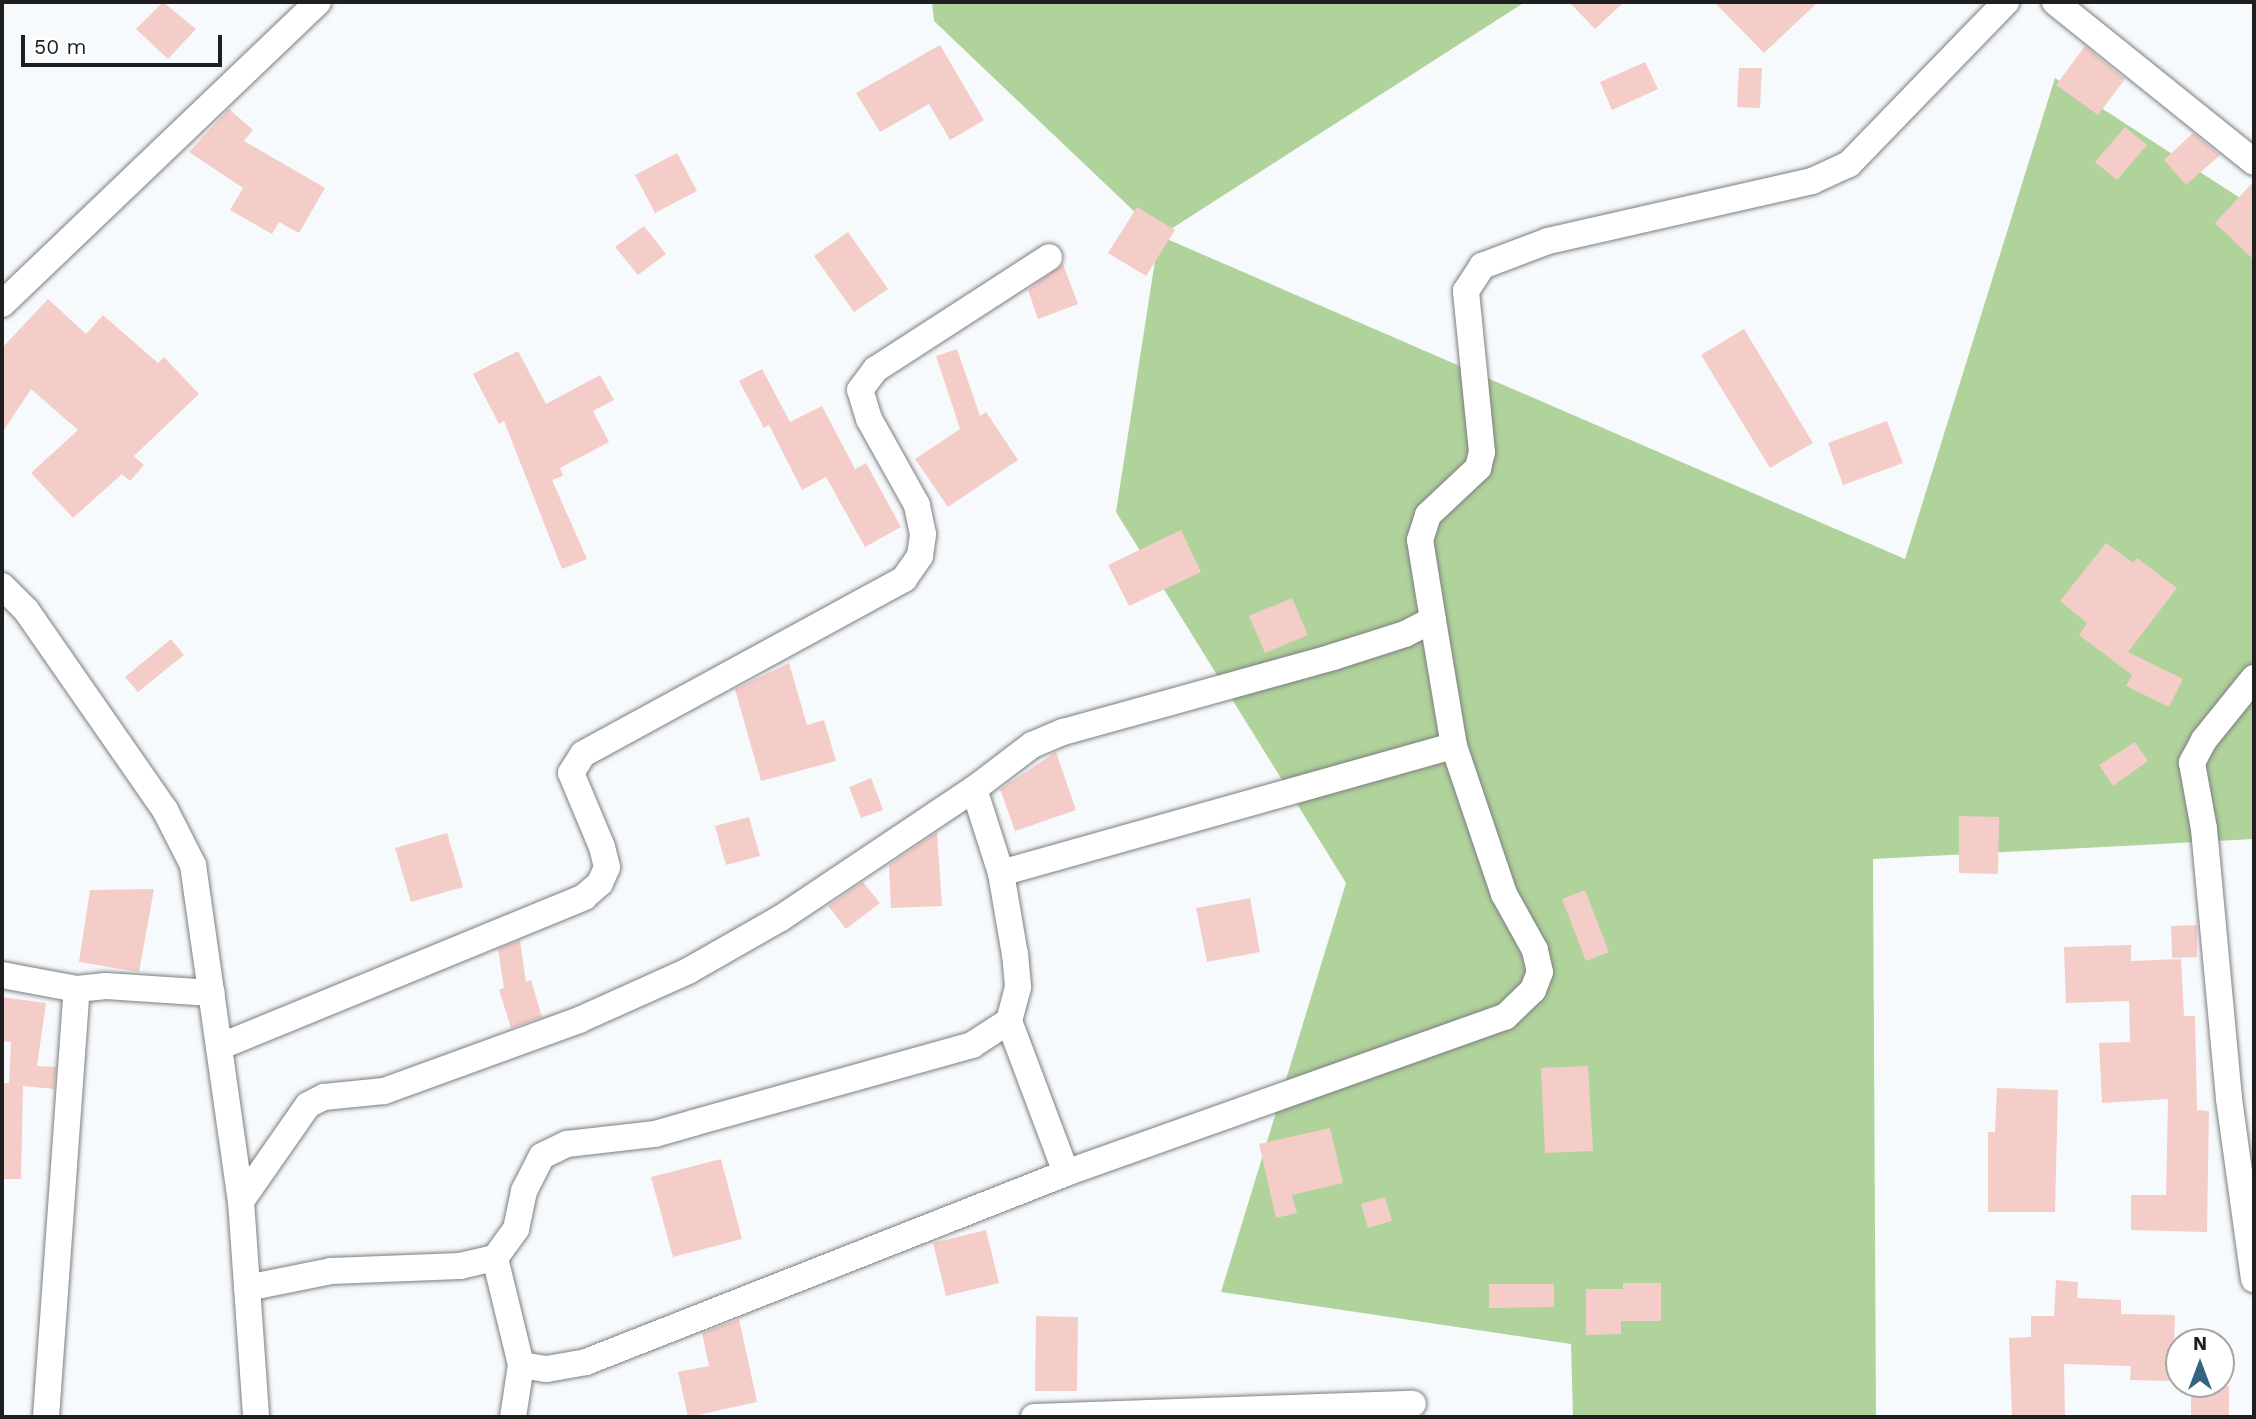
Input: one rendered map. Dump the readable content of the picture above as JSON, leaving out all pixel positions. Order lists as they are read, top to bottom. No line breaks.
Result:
{"scale_bar":"50 m","north":"top"}
